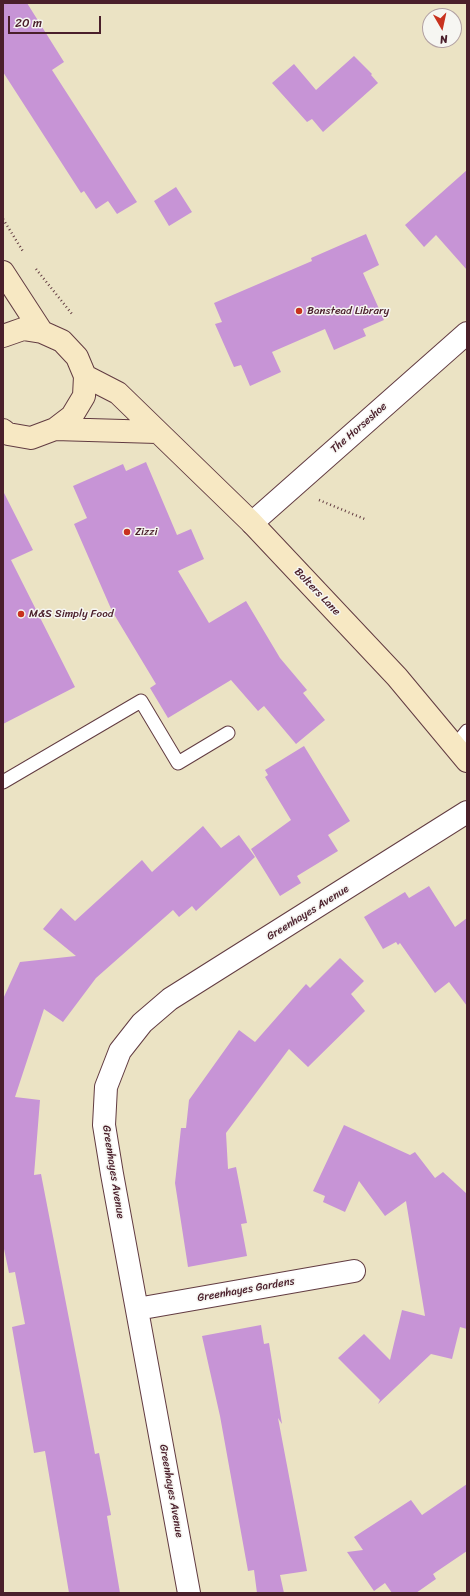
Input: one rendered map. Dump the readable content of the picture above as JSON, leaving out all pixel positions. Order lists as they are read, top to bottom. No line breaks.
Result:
{"streets":{"main road":["Bolters Lane"],"street":["The Horseshoe","Greenhayes Avenue","Greenhayes Gardens"]},"crossings":[["The Horseshoe","Bolters Lane"],["Greenhayes Avenue","Greenhayes Gardens"]],"places":["Banstead Library","Zizzi","M&S Simply Food"],"scale_bar":"20 m","north":"bottom"}
